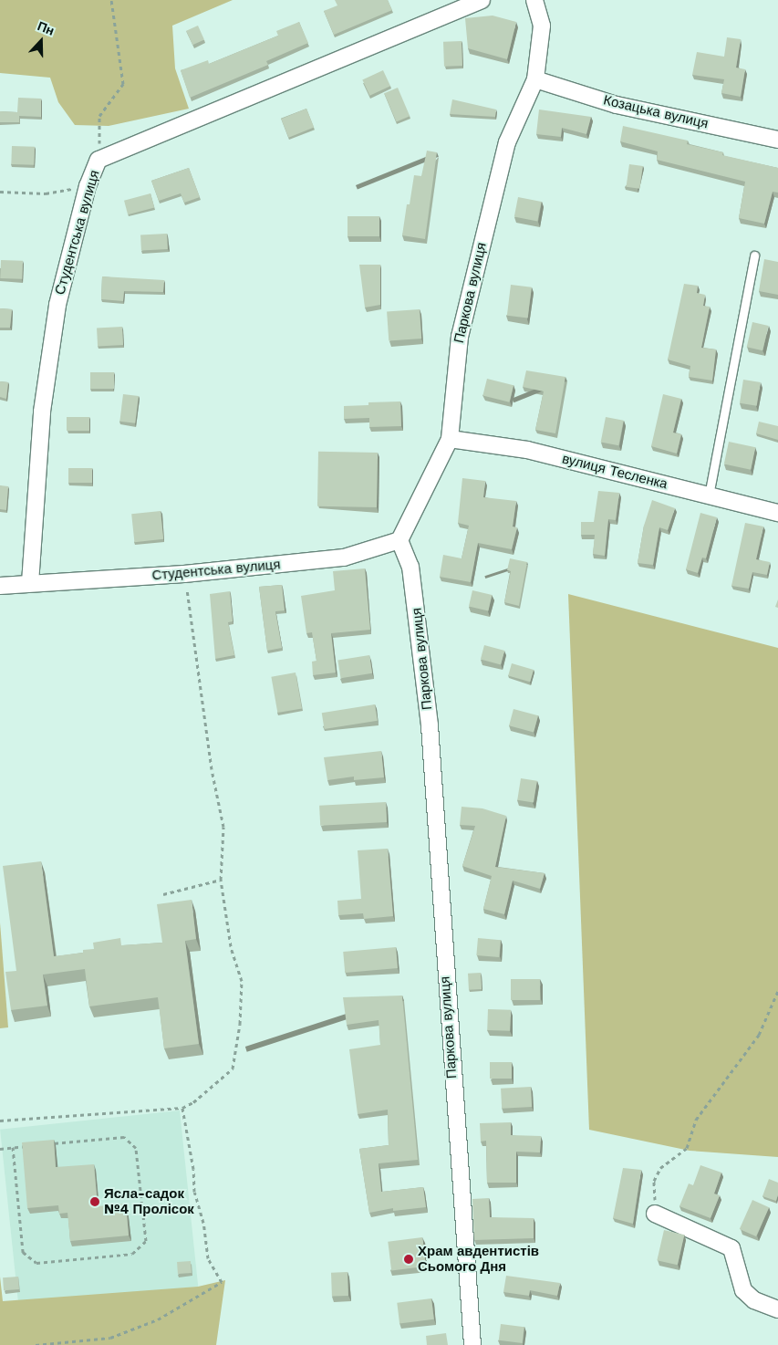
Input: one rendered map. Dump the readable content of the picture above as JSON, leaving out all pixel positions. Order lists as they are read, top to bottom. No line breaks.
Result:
{"streets":{"street":["Козацька вулиця","Студентська вулиця","Паркова вулиця","вулиця Тесленка"]},"crossings":[["Козацька вулиця","Паркова вулиця"],["Студентська вулиця","Паркова вулиця"],["Паркова вулиця","вулиця Тесленка"]],"places":["Ясла-садок №4 Пролісок","Храм авдентистів Сьомого Дня"],"north":"top"}
